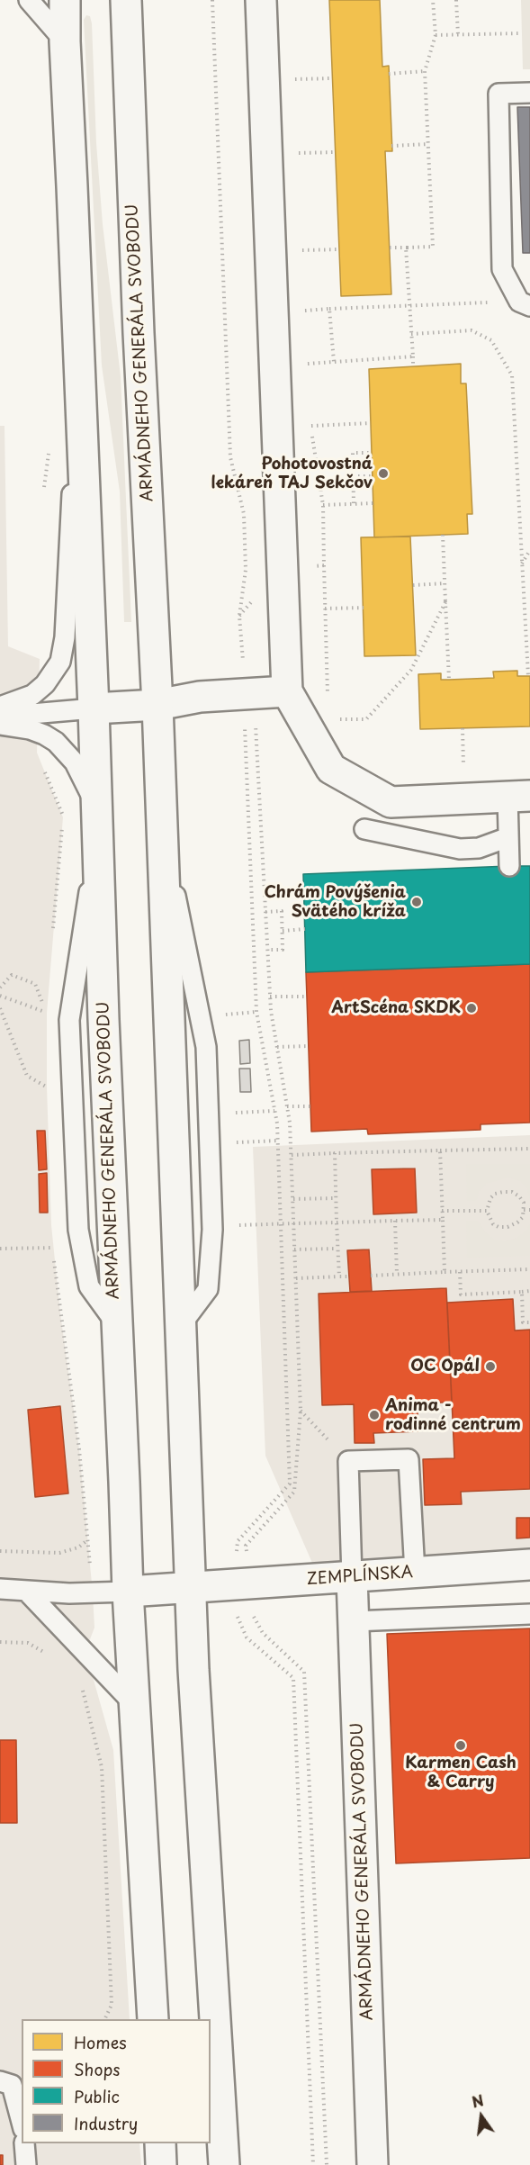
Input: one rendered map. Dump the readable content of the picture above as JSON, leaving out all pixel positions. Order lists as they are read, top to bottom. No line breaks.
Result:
{"streets":{"street":["ARMÁDNEHO GENERÁLA SVOBODU","ZEMPLÍNSKA"]},"crossings":[["ARMÁDNEHO GENERÁLA SVOBODU","ZEMPLÍNSKA"]],"places":["Pohotovostná lekáreň TAJ Sekčov","Chrám Povýšenia Svätého kríža","ArtScéna SKDK","OC Opál","Anima - rodinné centrum","Karmen Cash & Carry"],"legend":["Homes","Shops","Public","Industry"],"north":"top"}
